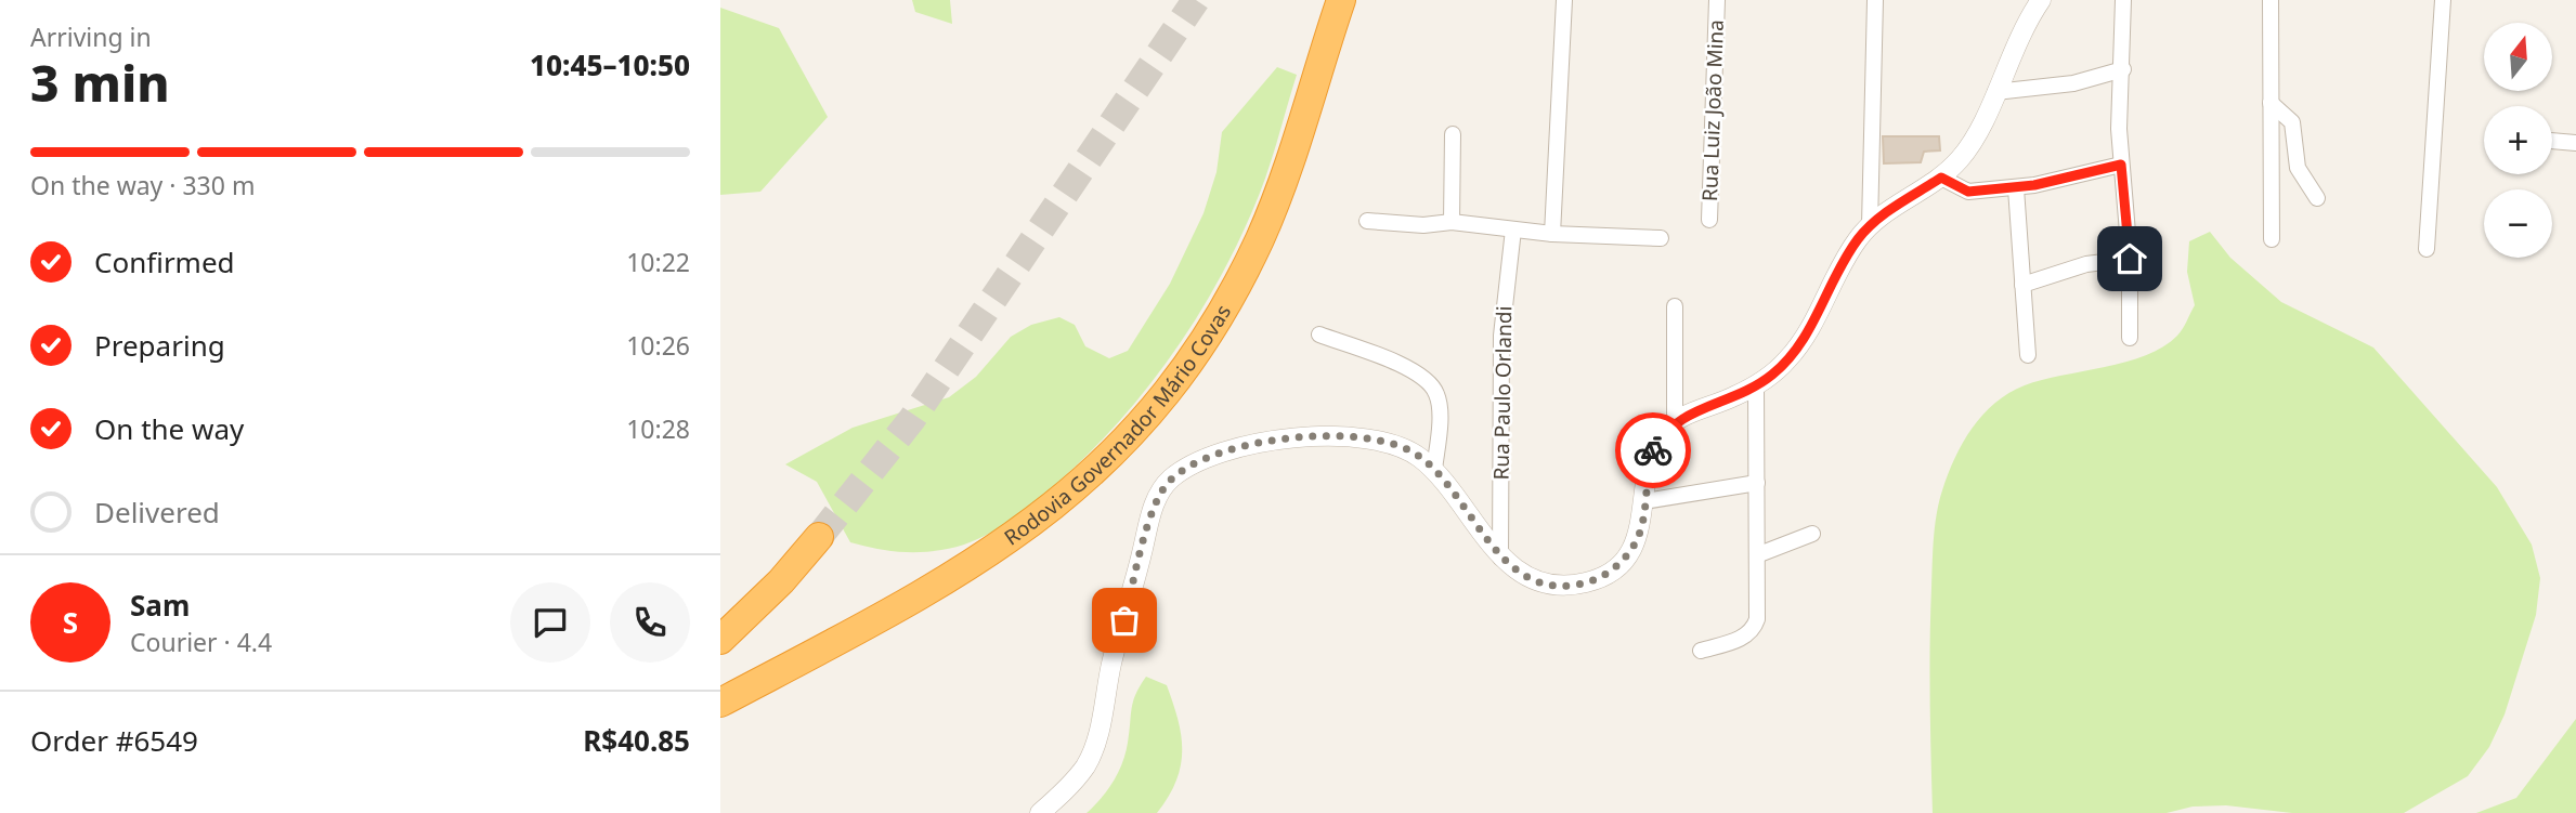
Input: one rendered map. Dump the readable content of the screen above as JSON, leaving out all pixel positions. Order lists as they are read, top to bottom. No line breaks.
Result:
{"streets":{"highway":["Rodovia Governador Mário Covas"],"street":["Rua Luiz João Mina","Rua Paulo Orlandi"]},"north":"top","page":{"heading":["3 min","Arriving in","10:45–10:50"],"panel":["Sam","Courier · 4.4","Order #6549","R$40.85"],"map_buttons":["+","−"],"bar":"On the way · 330 m","list":[["Confirmed","10:22"],["Preparing","10:26"],["On the way","10:28"],"Delivered"],"round":"S"}}
